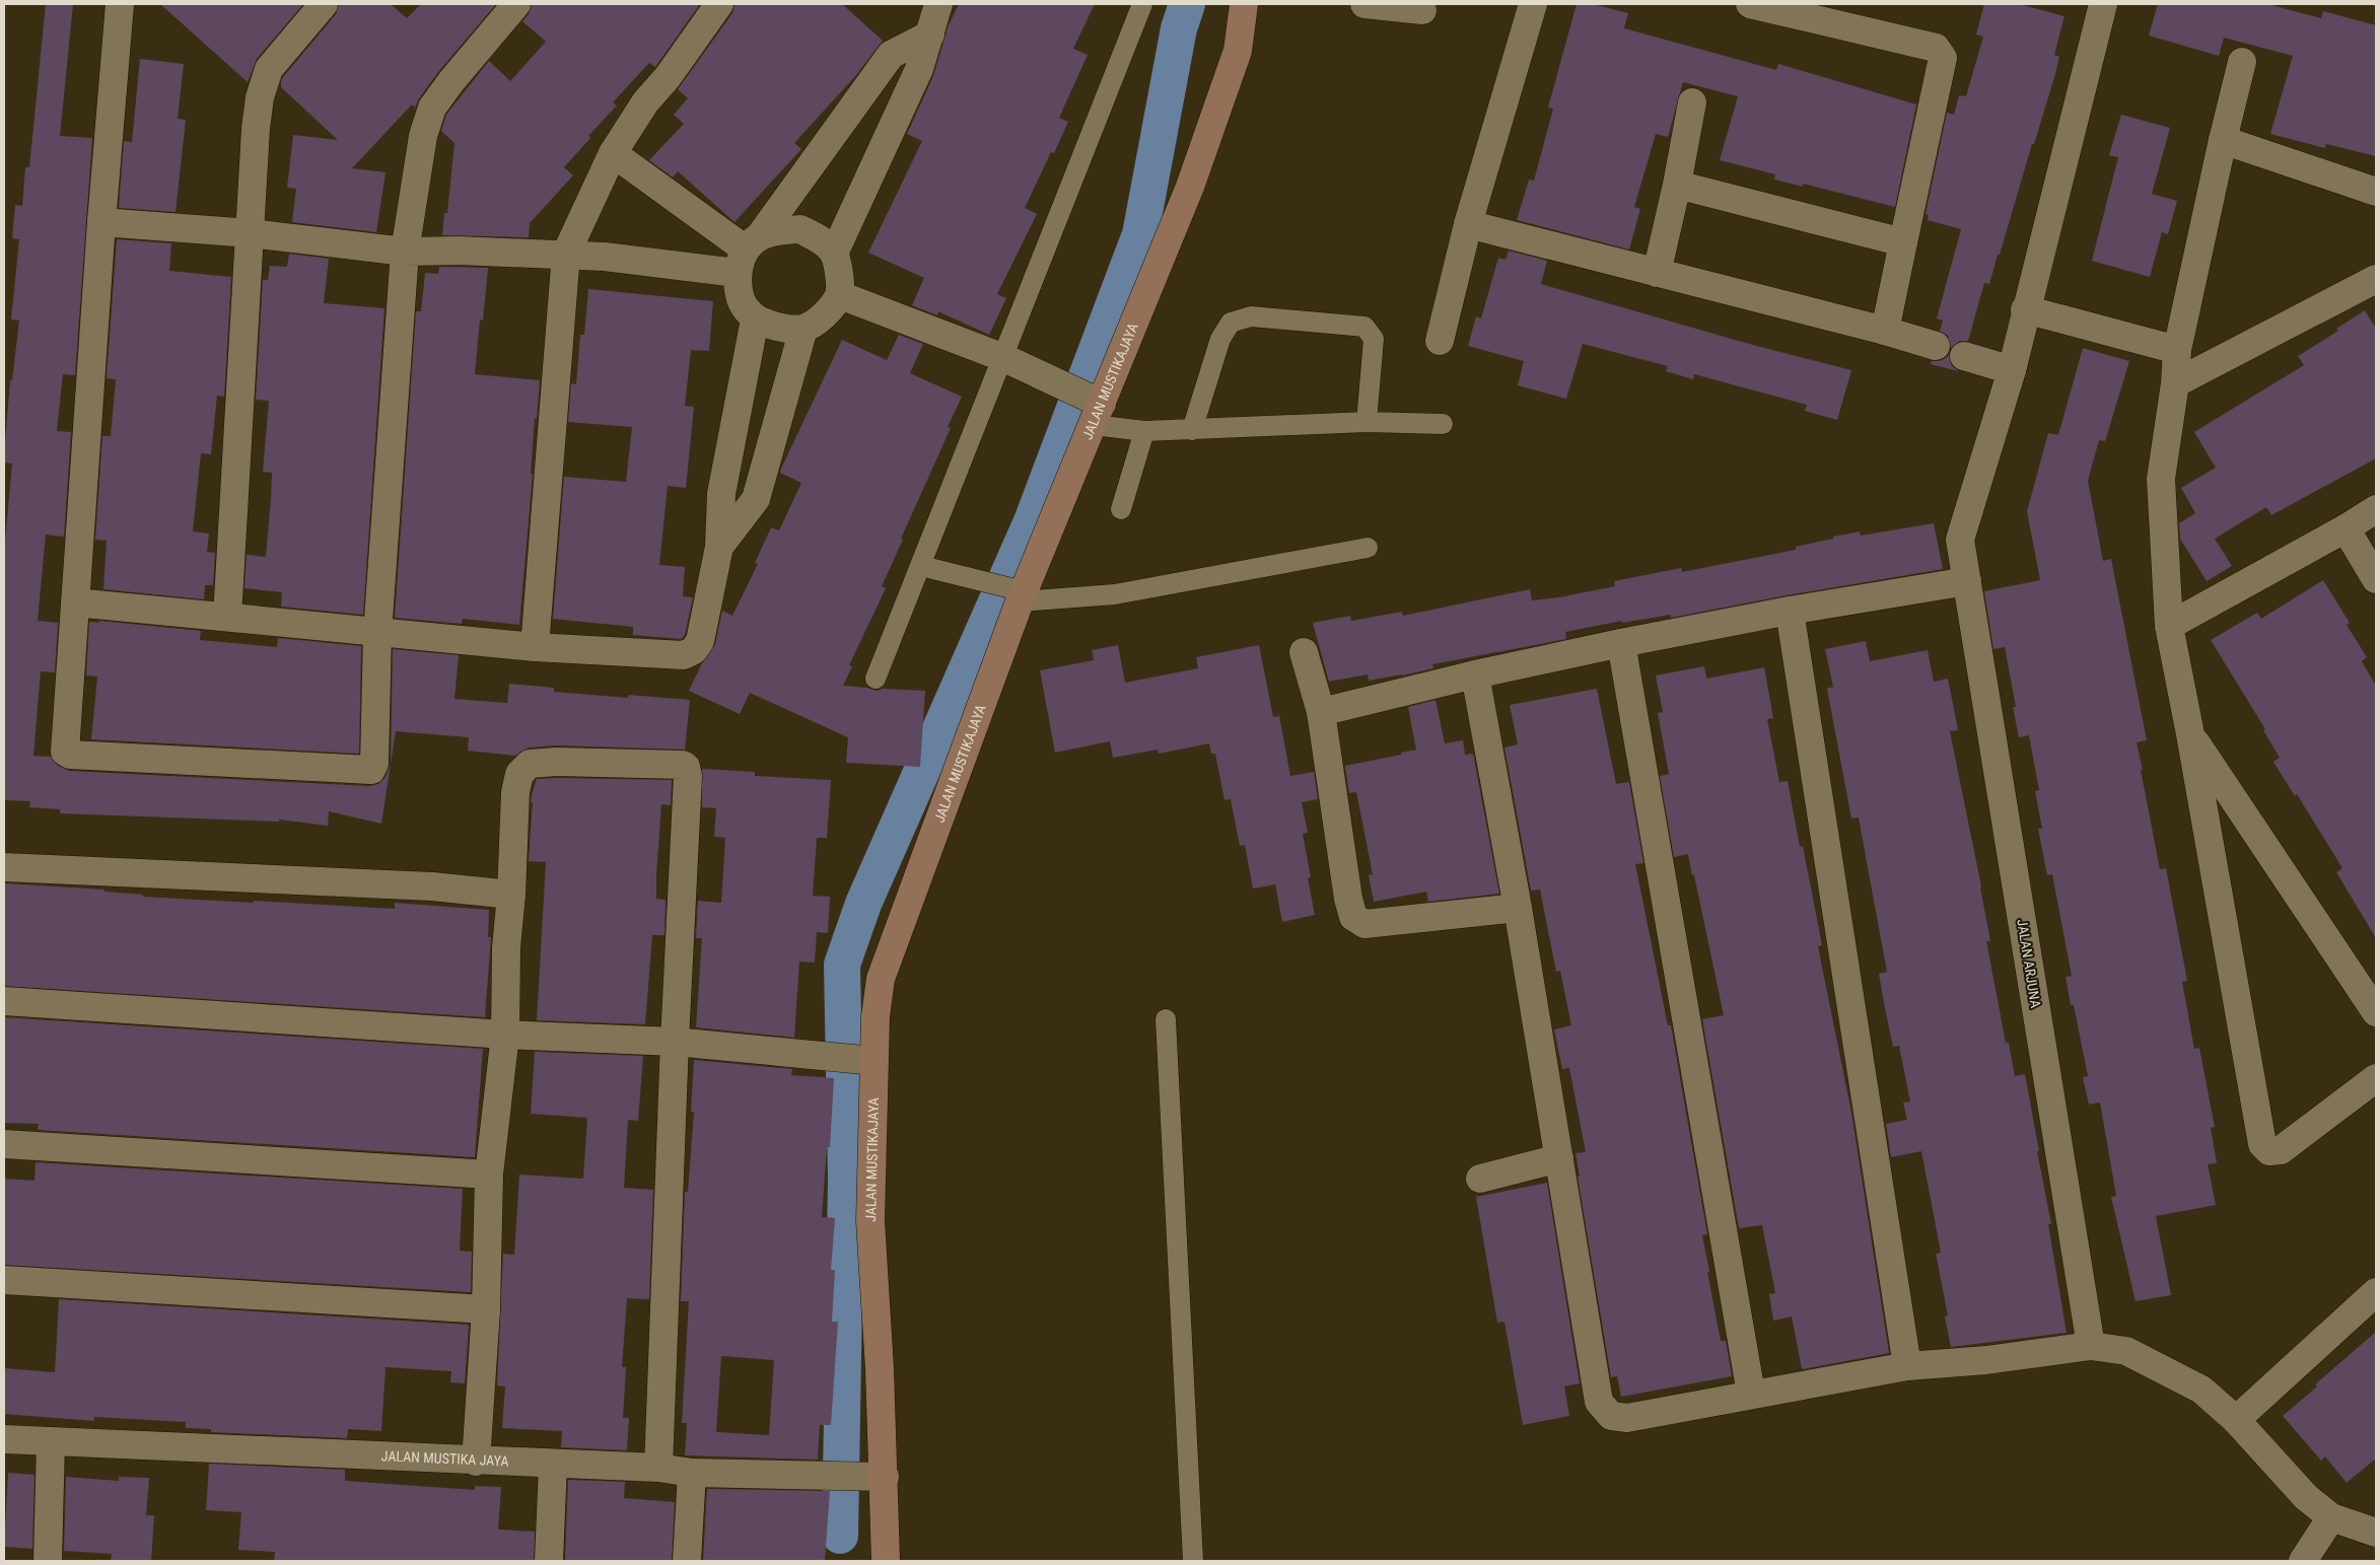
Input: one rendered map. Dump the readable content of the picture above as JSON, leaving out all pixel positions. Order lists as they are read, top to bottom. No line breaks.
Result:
{"streets":{"main road":["JALAN MUSTIKAJAYA"],"street":["JALAN ARJUNA","JALAN MUSTIKA JAYA"]},"crossings":[["JALAN MUSTIKAJAYA","JALAN MUSTIKA JAYA"]]}
